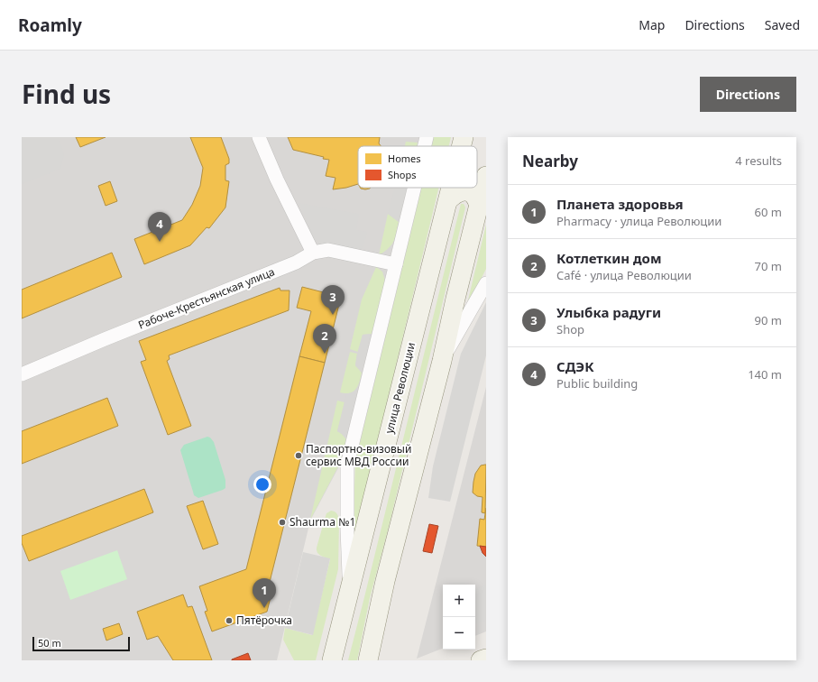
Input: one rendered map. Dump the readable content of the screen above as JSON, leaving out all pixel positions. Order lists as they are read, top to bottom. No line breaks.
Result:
{"streets":{"main road":["улица Революции"],"street":["Рабоче-Крестьянская улица"]},"places":["Паспортно-визовый сервис МВД России","Shaurma №1","Пятёрочка"],"legend":["Homes","Shops"],"scale_bar":"50 m","page":{"header":"Roamly","nav":["Map","Directions","Saved"],"title":"Find us","buttons":"Directions","heading":["Nearby","4 results"],"list":[{"mark":"1","name":"Планета здоровья","note":"Pharmacy · улица Революции","value":"60 m"},{"mark":"2","name":"Котлеткин дом","note":"Café · улица Революции","value":"70 m"},{"mark":"3","name":"Улыбка радуги","note":"Shop","value":"90 m"},{"mark":"4","name":"СДЭК","note":"Public building","value":"140 m"}],"pins":["4","3","2","1"],"map_buttons":["+","−"],"scale":"50 m"}}
